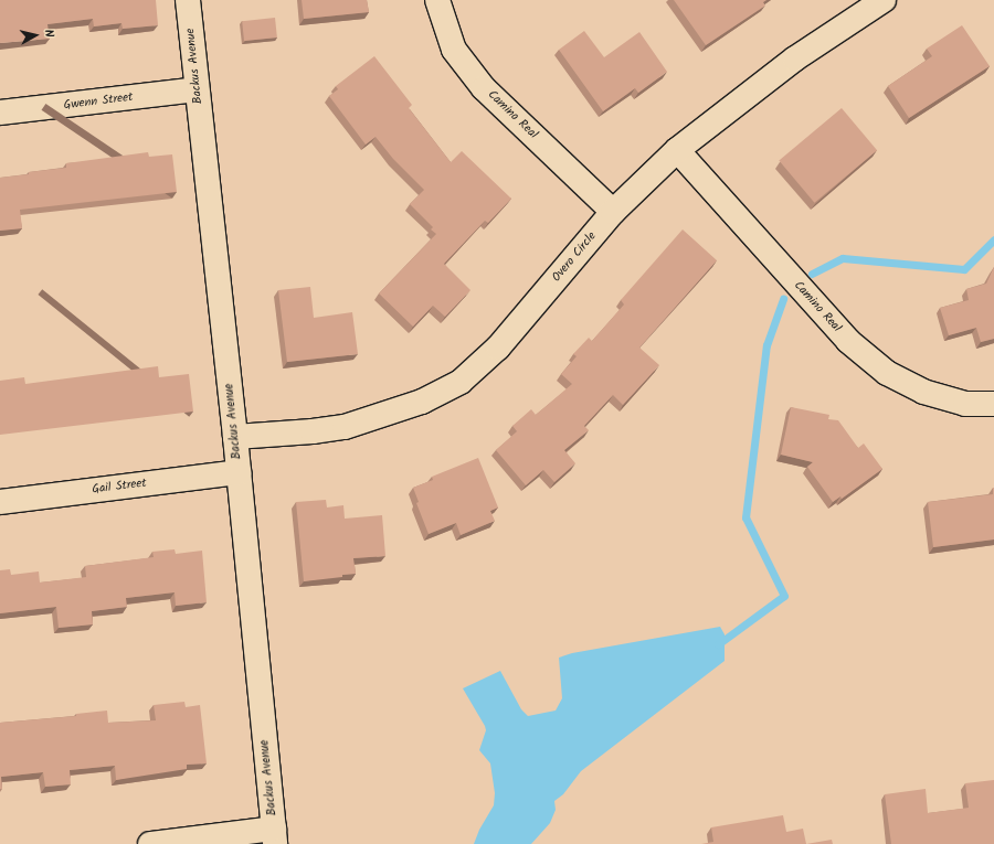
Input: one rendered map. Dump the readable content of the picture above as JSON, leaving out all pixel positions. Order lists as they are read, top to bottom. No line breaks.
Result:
{"streets":{"street":["Backus Avenue","Gwenn Street","Camino Real","Overo Circle","Gail Street"]},"crossings":[["Backus Avenue","Gwenn Street"],["Backus Avenue","Overo Circle"],["Backus Avenue","Gail Street"],["Camino Real","Overo Circle"]],"north":"right"}
